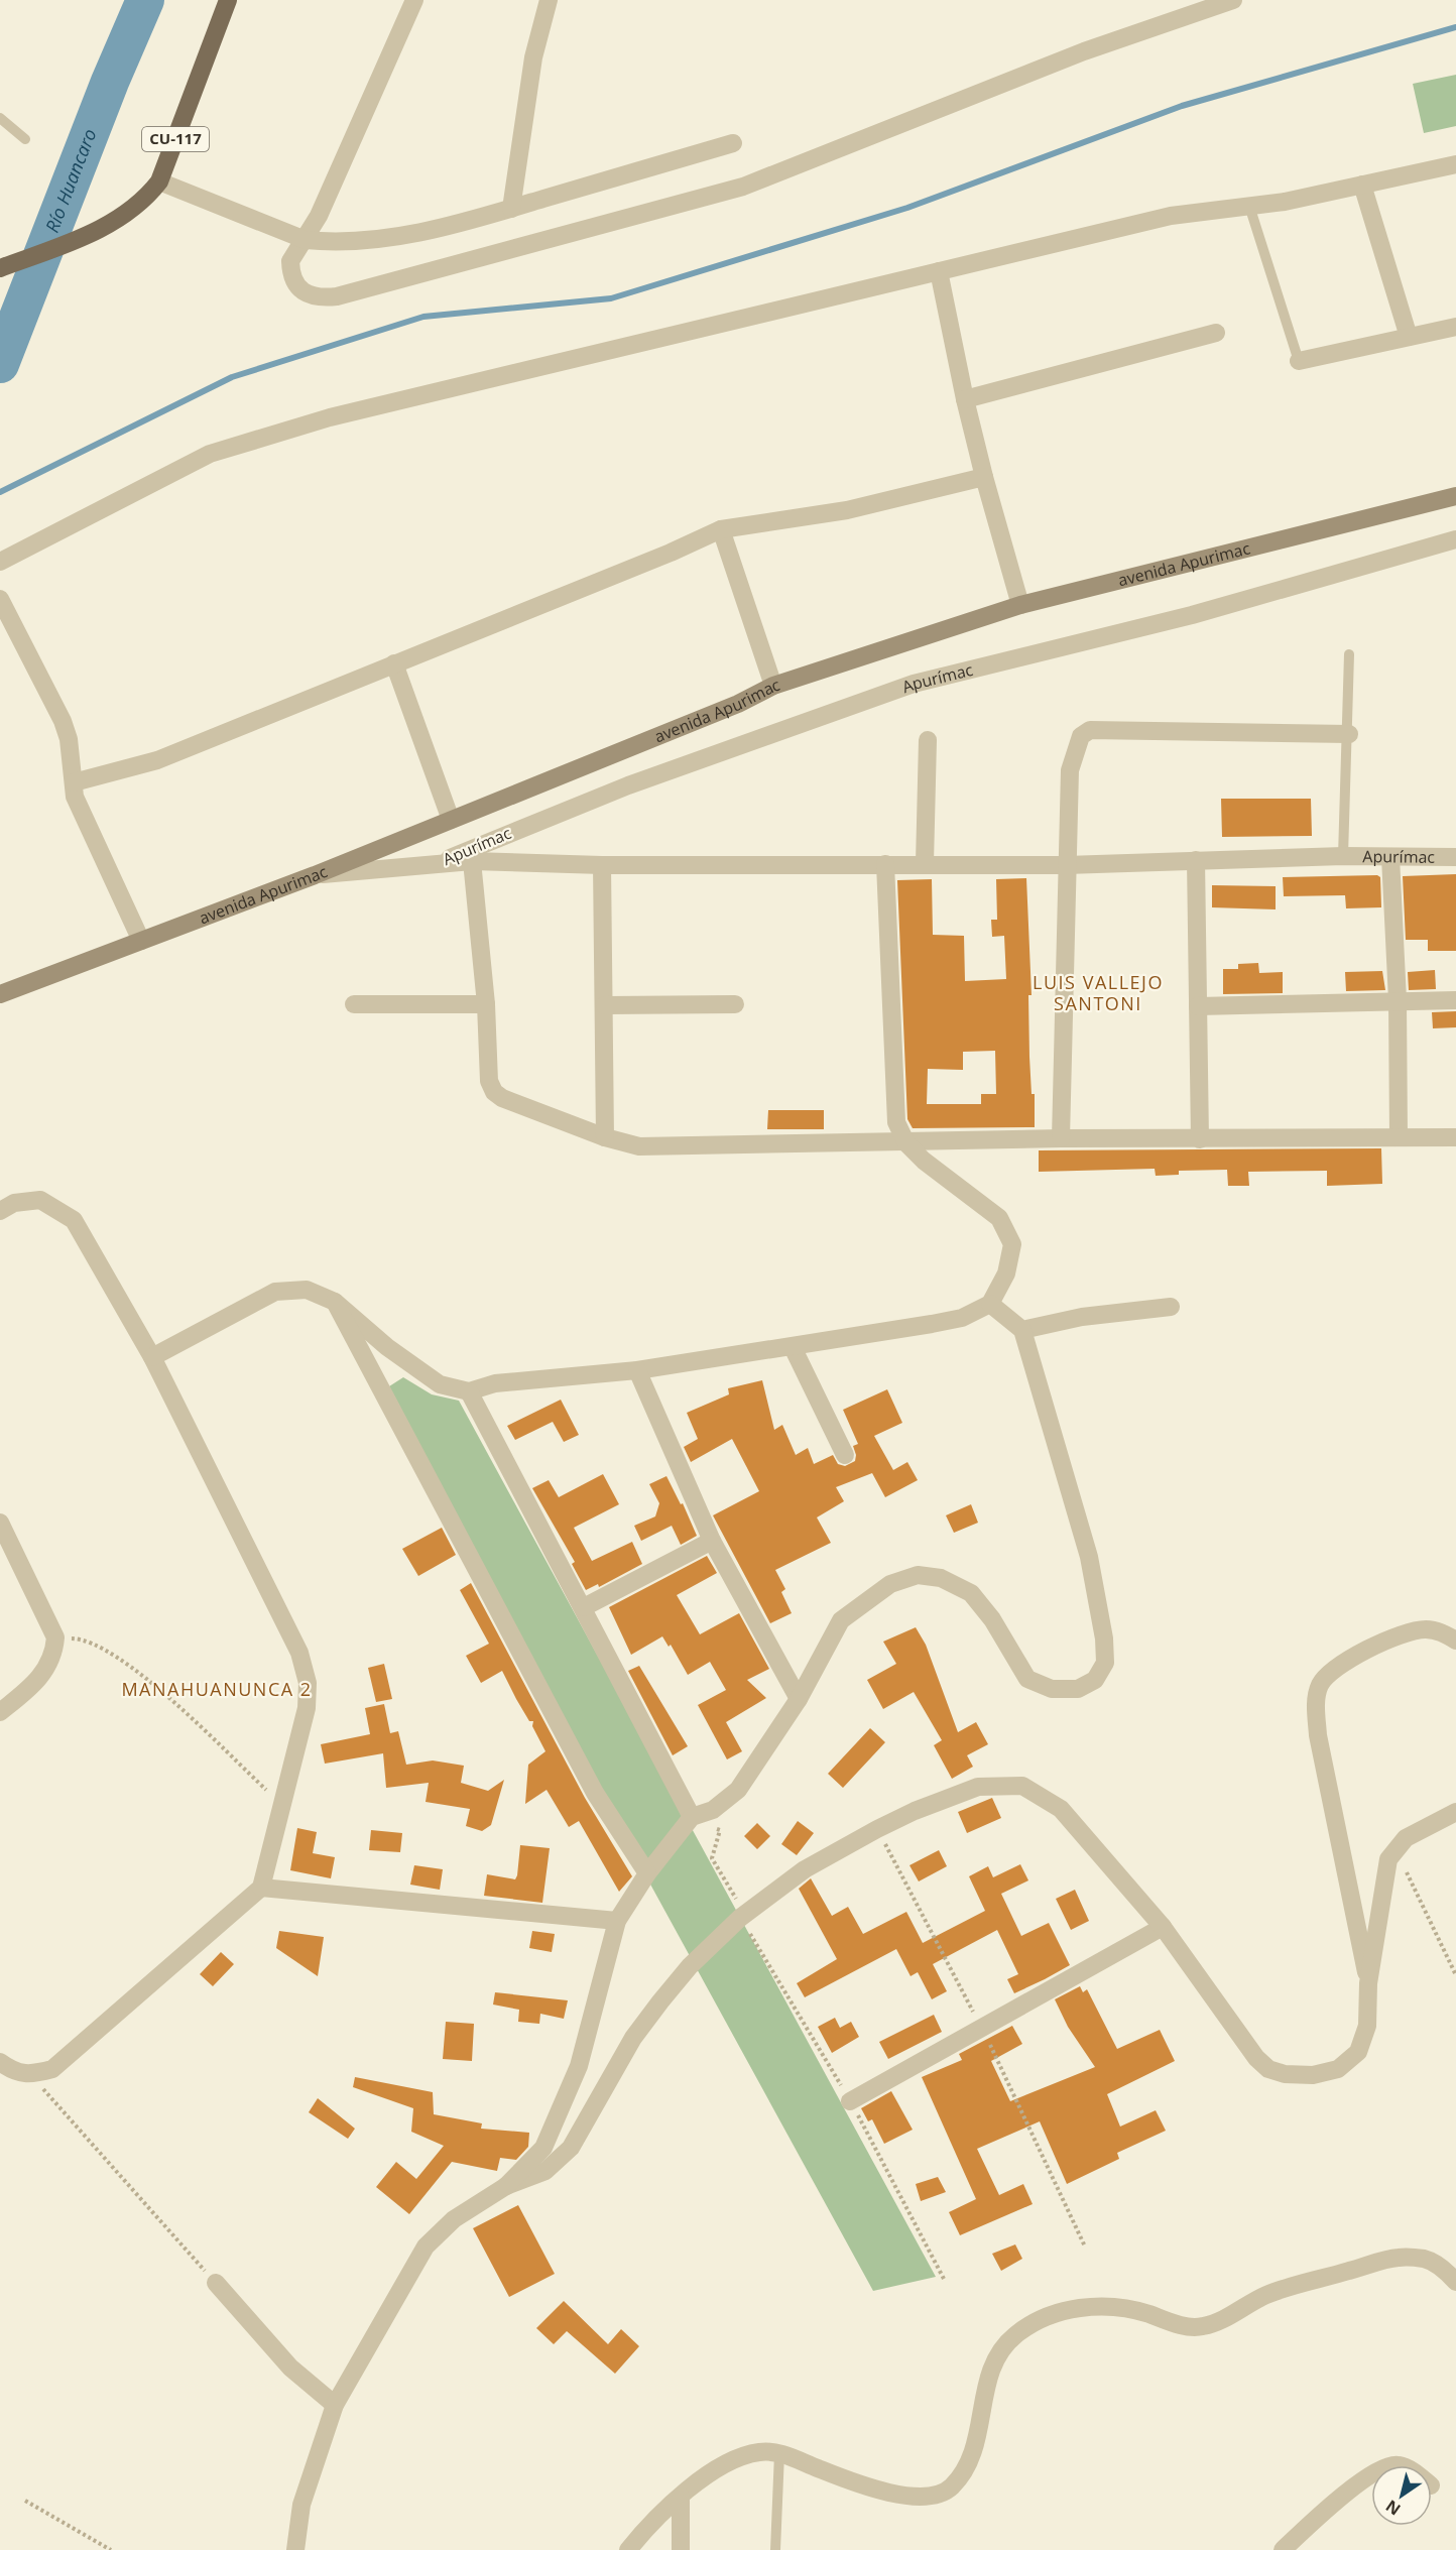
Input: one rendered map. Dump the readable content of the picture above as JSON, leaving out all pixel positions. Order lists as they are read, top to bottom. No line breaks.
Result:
{"streets":{"main road":["CU-117"],"street":["avenida Apurimac","Apurímac"]},"crossings":[["avenida Apurimac","Apurímac"]],"districts":["LUIS VALLEJO SANTONI","MANAHUANUNCA 2"],"water":["Río Huancaro"],"north":"bottom left"}
